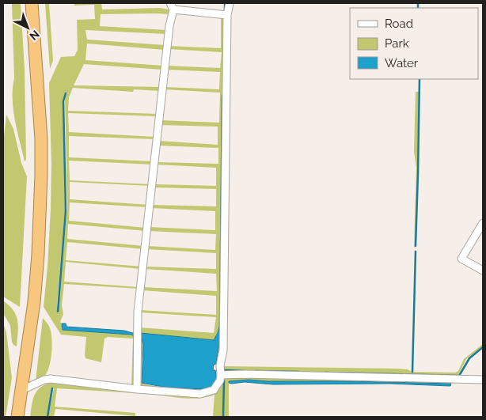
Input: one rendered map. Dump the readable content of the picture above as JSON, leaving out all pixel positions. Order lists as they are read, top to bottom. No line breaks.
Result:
{"legend":["Road","Park","Water"],"north":"bottom right"}
